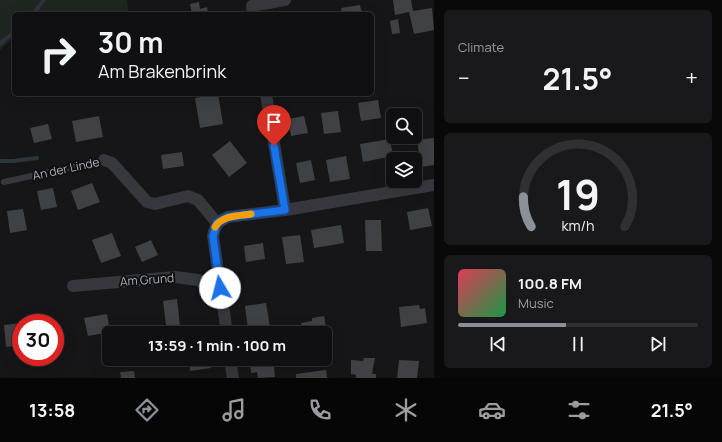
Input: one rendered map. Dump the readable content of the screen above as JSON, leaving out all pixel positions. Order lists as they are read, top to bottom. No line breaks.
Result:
{"streets":{"street":["An der Linde","Am Grund"]},"page":{"tile":"Climate","turn":["30 m","Am Brakenbrink"],"heat":["−","21.5°","+"],"song":["100.8 FM","Music"],"limit":"30","trip":"13:59 · 1 min · 100 m","tabs":["13:58","21.5°"],"gauge":["19","km/h"]}}
